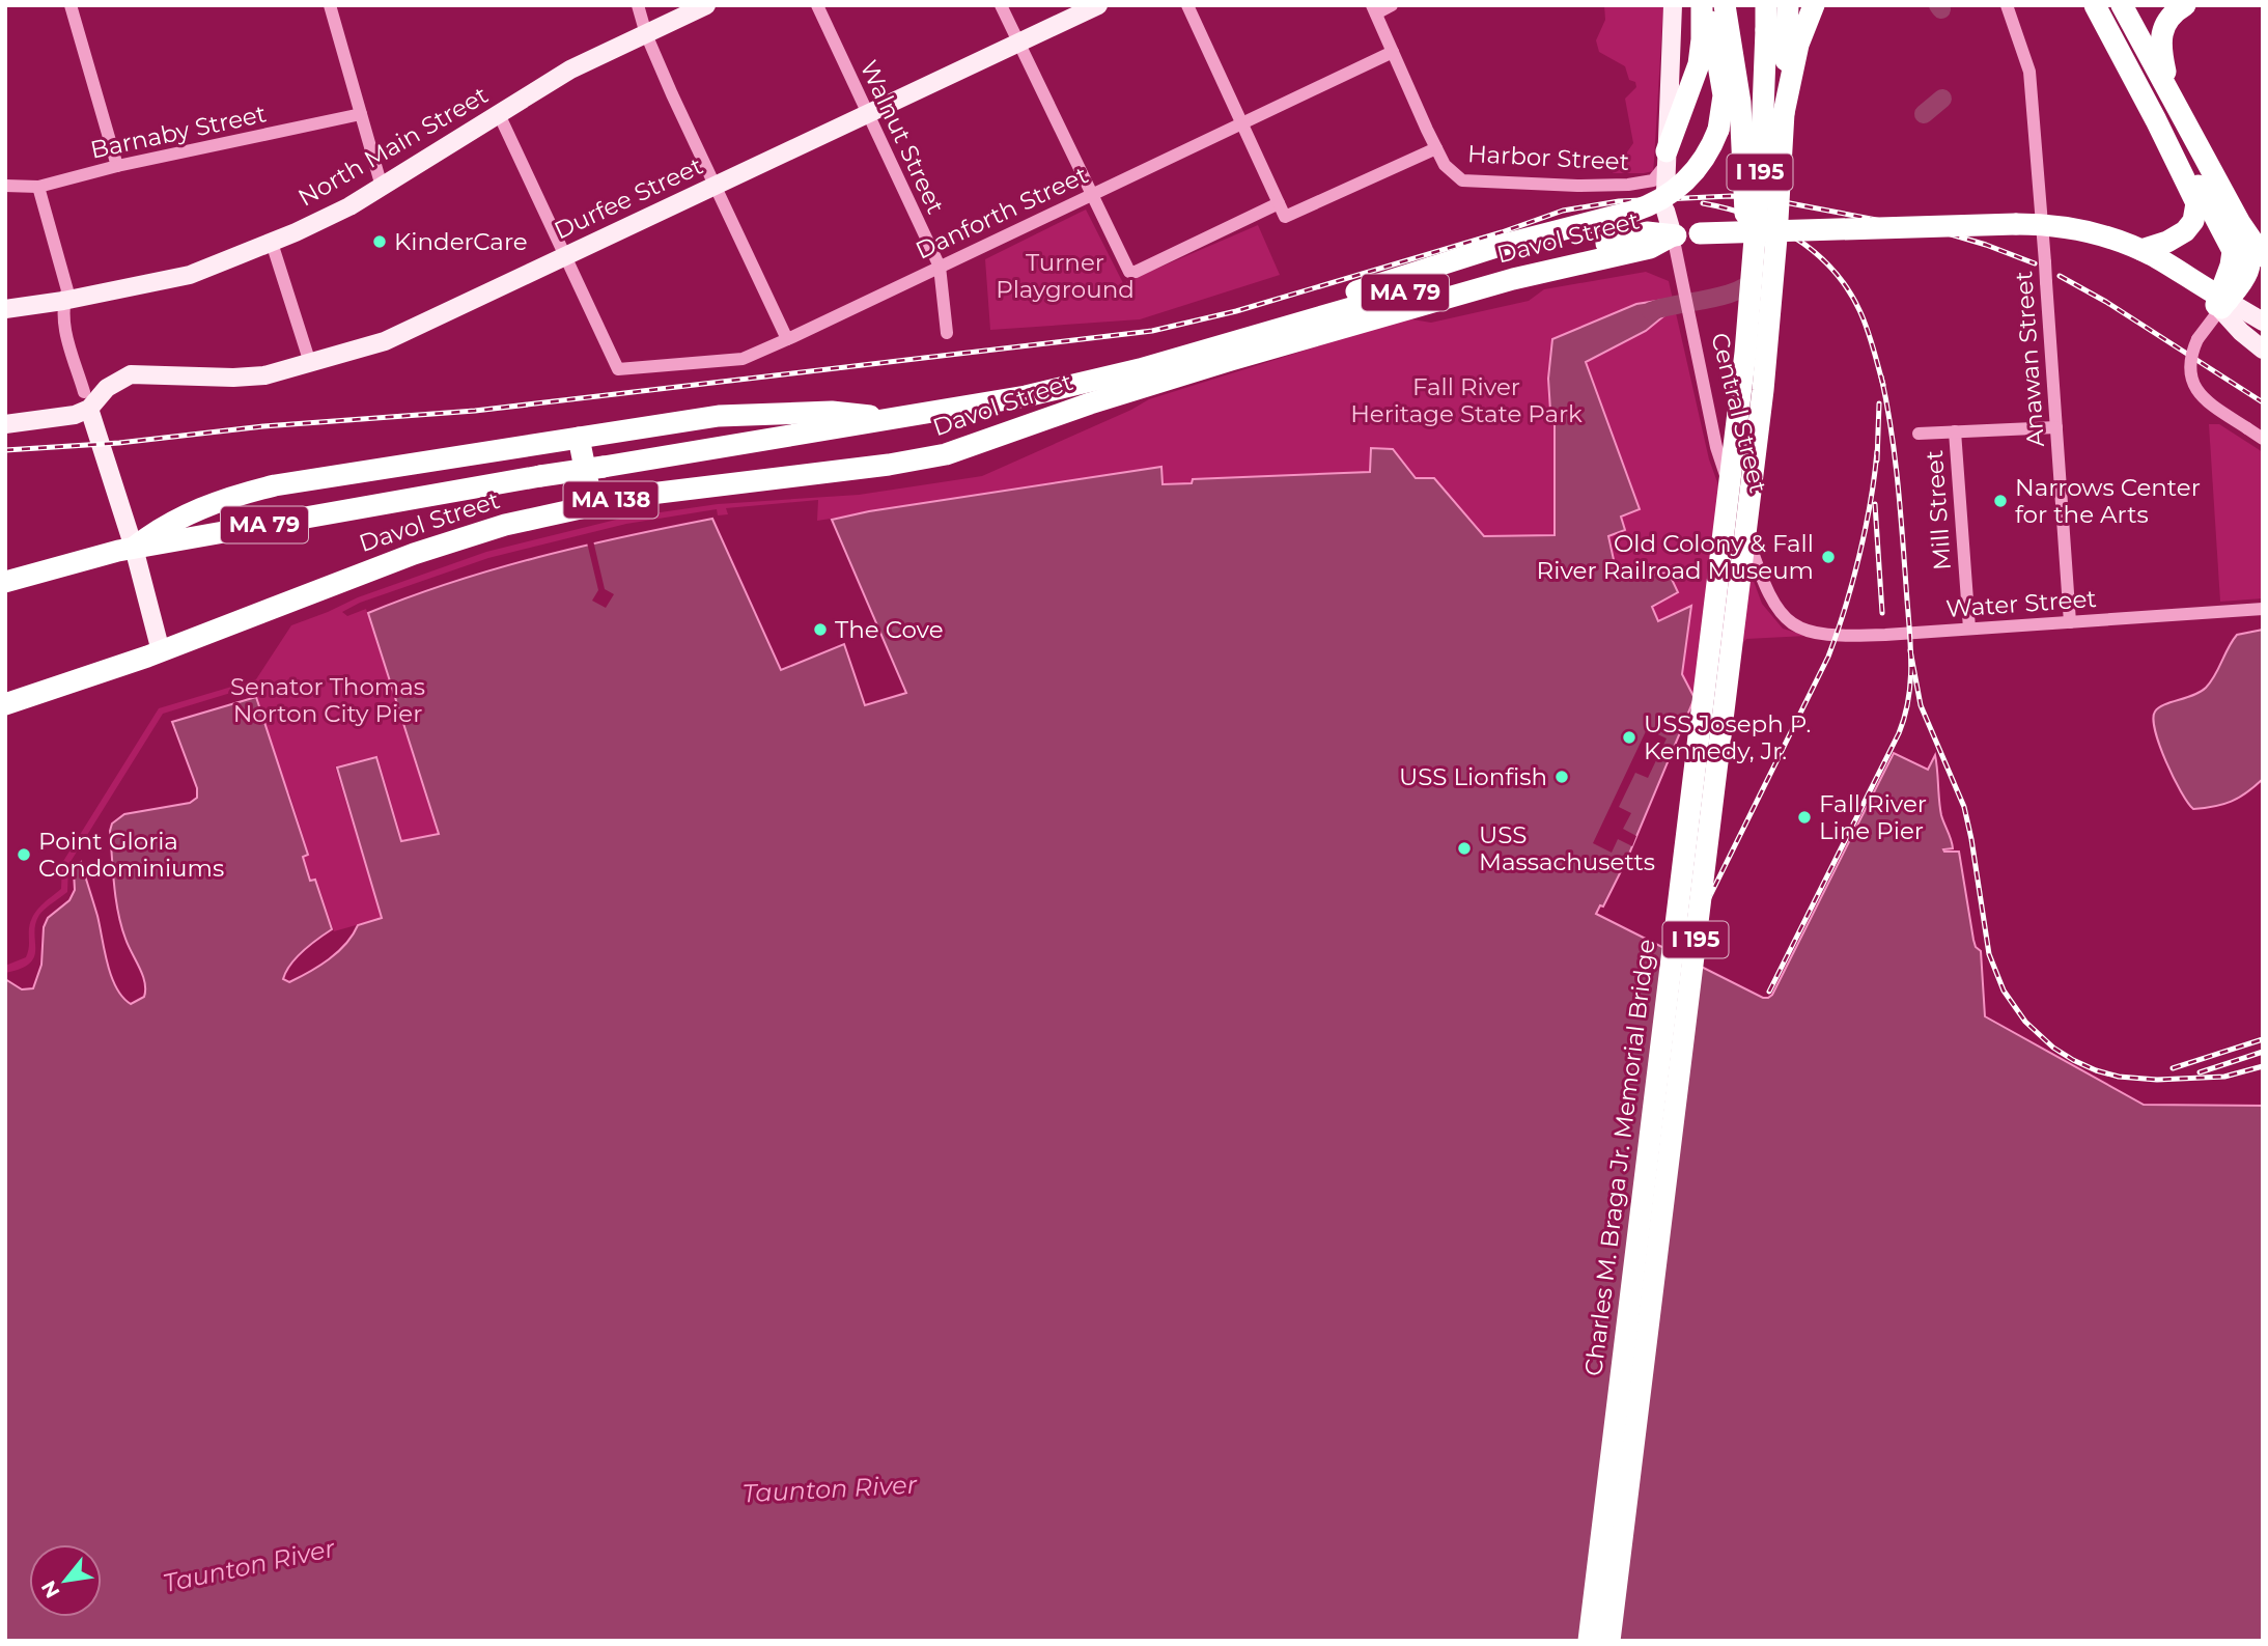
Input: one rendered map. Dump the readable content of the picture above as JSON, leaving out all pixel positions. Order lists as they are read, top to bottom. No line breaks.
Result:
{"streets":{"highway":["I 195","Davol Street","MA 79","MA 138","Charles M. Braga Jr. Memorial Bridge"],"main road":["North Main Street","Durfee Street","Central Street"],"street":["Barnaby Street","Walnut Street","Harbor Street","Danforth Street","Anawan Street","Mill Street","Water Street"]},"crossings":[["Walnut Street","Durfee Street"],["Walnut Street","Danforth Street"],["Harbor Street","Central Street"],["I 195","Charles M. Braga Jr. Memorial Bridge"],["Durfee Street","Danforth Street"],["Davol Street","MA 79"],["Davol Street","Central Street"],["MA 79","Anawan Street"],["MA 79","Central Street"],["Anawan Street","Water Street"],["Central Street","Water Street"],["Mill Street","Water Street"]],"water":["Taunton River"],"parks":["Turner Playground","Fall River Heritage State Park","Senator Thomas Norton City Pier"],"places":["KinderCare","Narrows Center for the Arts","Old Colony & Fall River Railroad Museum","The Cove","USS Joseph P. Kennedy, Jr.","USS Lionfish","Fall River Line Pier","USS Massachusetts","Point Gloria Condominiums"],"north":"bottom left"}
